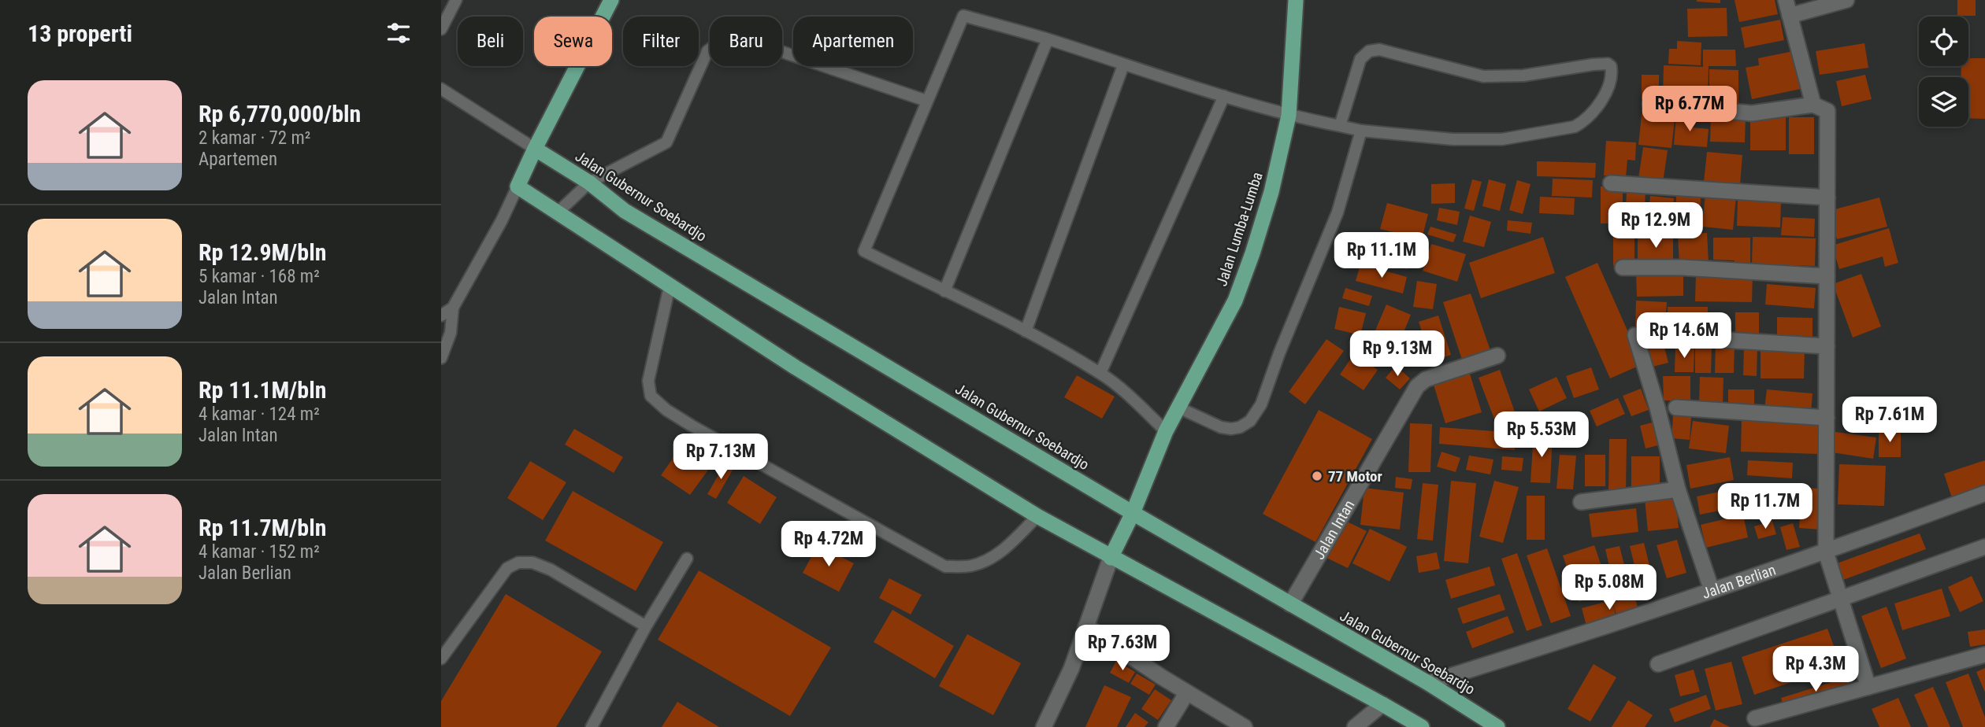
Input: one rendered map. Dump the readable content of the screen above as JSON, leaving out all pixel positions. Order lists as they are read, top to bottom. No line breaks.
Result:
{"streets":{"highway":["Jalan Gubernur Soebardjo","Jalan Lumba-Lumba"],"street":["Jalan Intan","Jalan Berlian"]},"crossings":[["Jalan Gubernur Soebardjo","Jalan Lumba-Lumba"],["Jalan Gubernur Soebardjo","Jalan Intan"],["Jalan Gubernur Soebardjo","Jalan Berlian"]],"places":["77 Motor"],"page":{"heading":"13 properti","chip":["Beli","Sewa","Filter","Baru","Apartemen"],"list":[{"name":"Rp 6,770,000/bln","note":"2 kamar · 72 m² · Apartemen"},{"name":"Rp 12.9M/bln","note":"5 kamar · 168 m² · Jalan Intan"},{"name":"Rp 11.1M/bln","note":"4 kamar · 124 m² · Jalan Intan"},{"name":"Rp 11.7M/bln","note":"4 kamar · 152 m² · Jalan Berlian"}],"price":["Rp 6.77M","Rp 12.9M","Rp 11.1M","Rp 14.6M","Rp 9.13M","Rp 7.61M","Rp 5.53M","Rp 7.13M","Rp 11.7M","Rp 4.72M","Rp 5.08M","Rp 7.63M","Rp 4.3M"]}}
